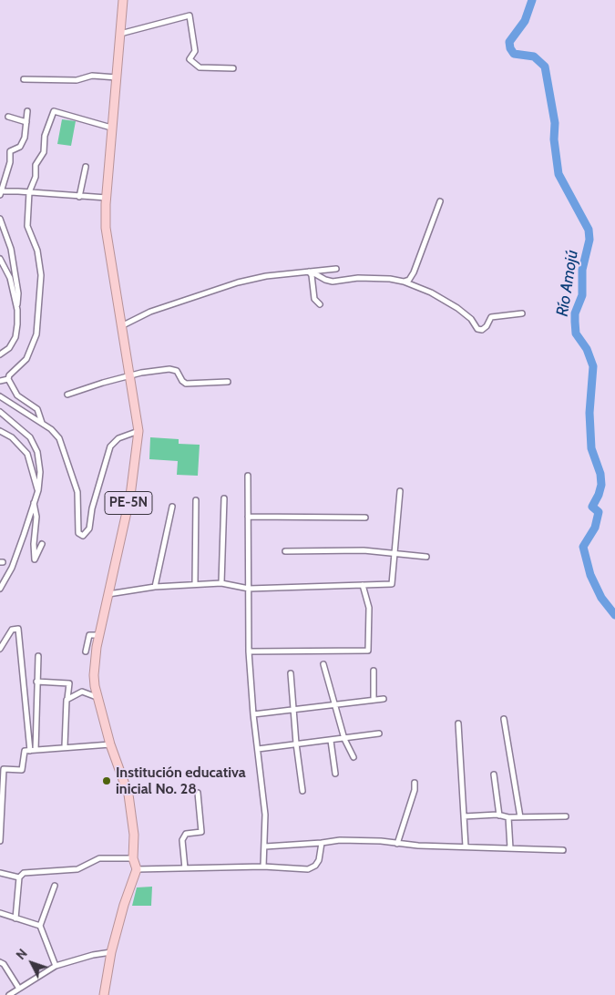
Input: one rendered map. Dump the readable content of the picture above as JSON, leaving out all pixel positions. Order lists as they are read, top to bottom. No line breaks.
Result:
{"streets":{"highway":["PE-5N"]},"water":["Río Amojú"],"places":["Institución educativa inicial No. 28"],"north":"top left"}
